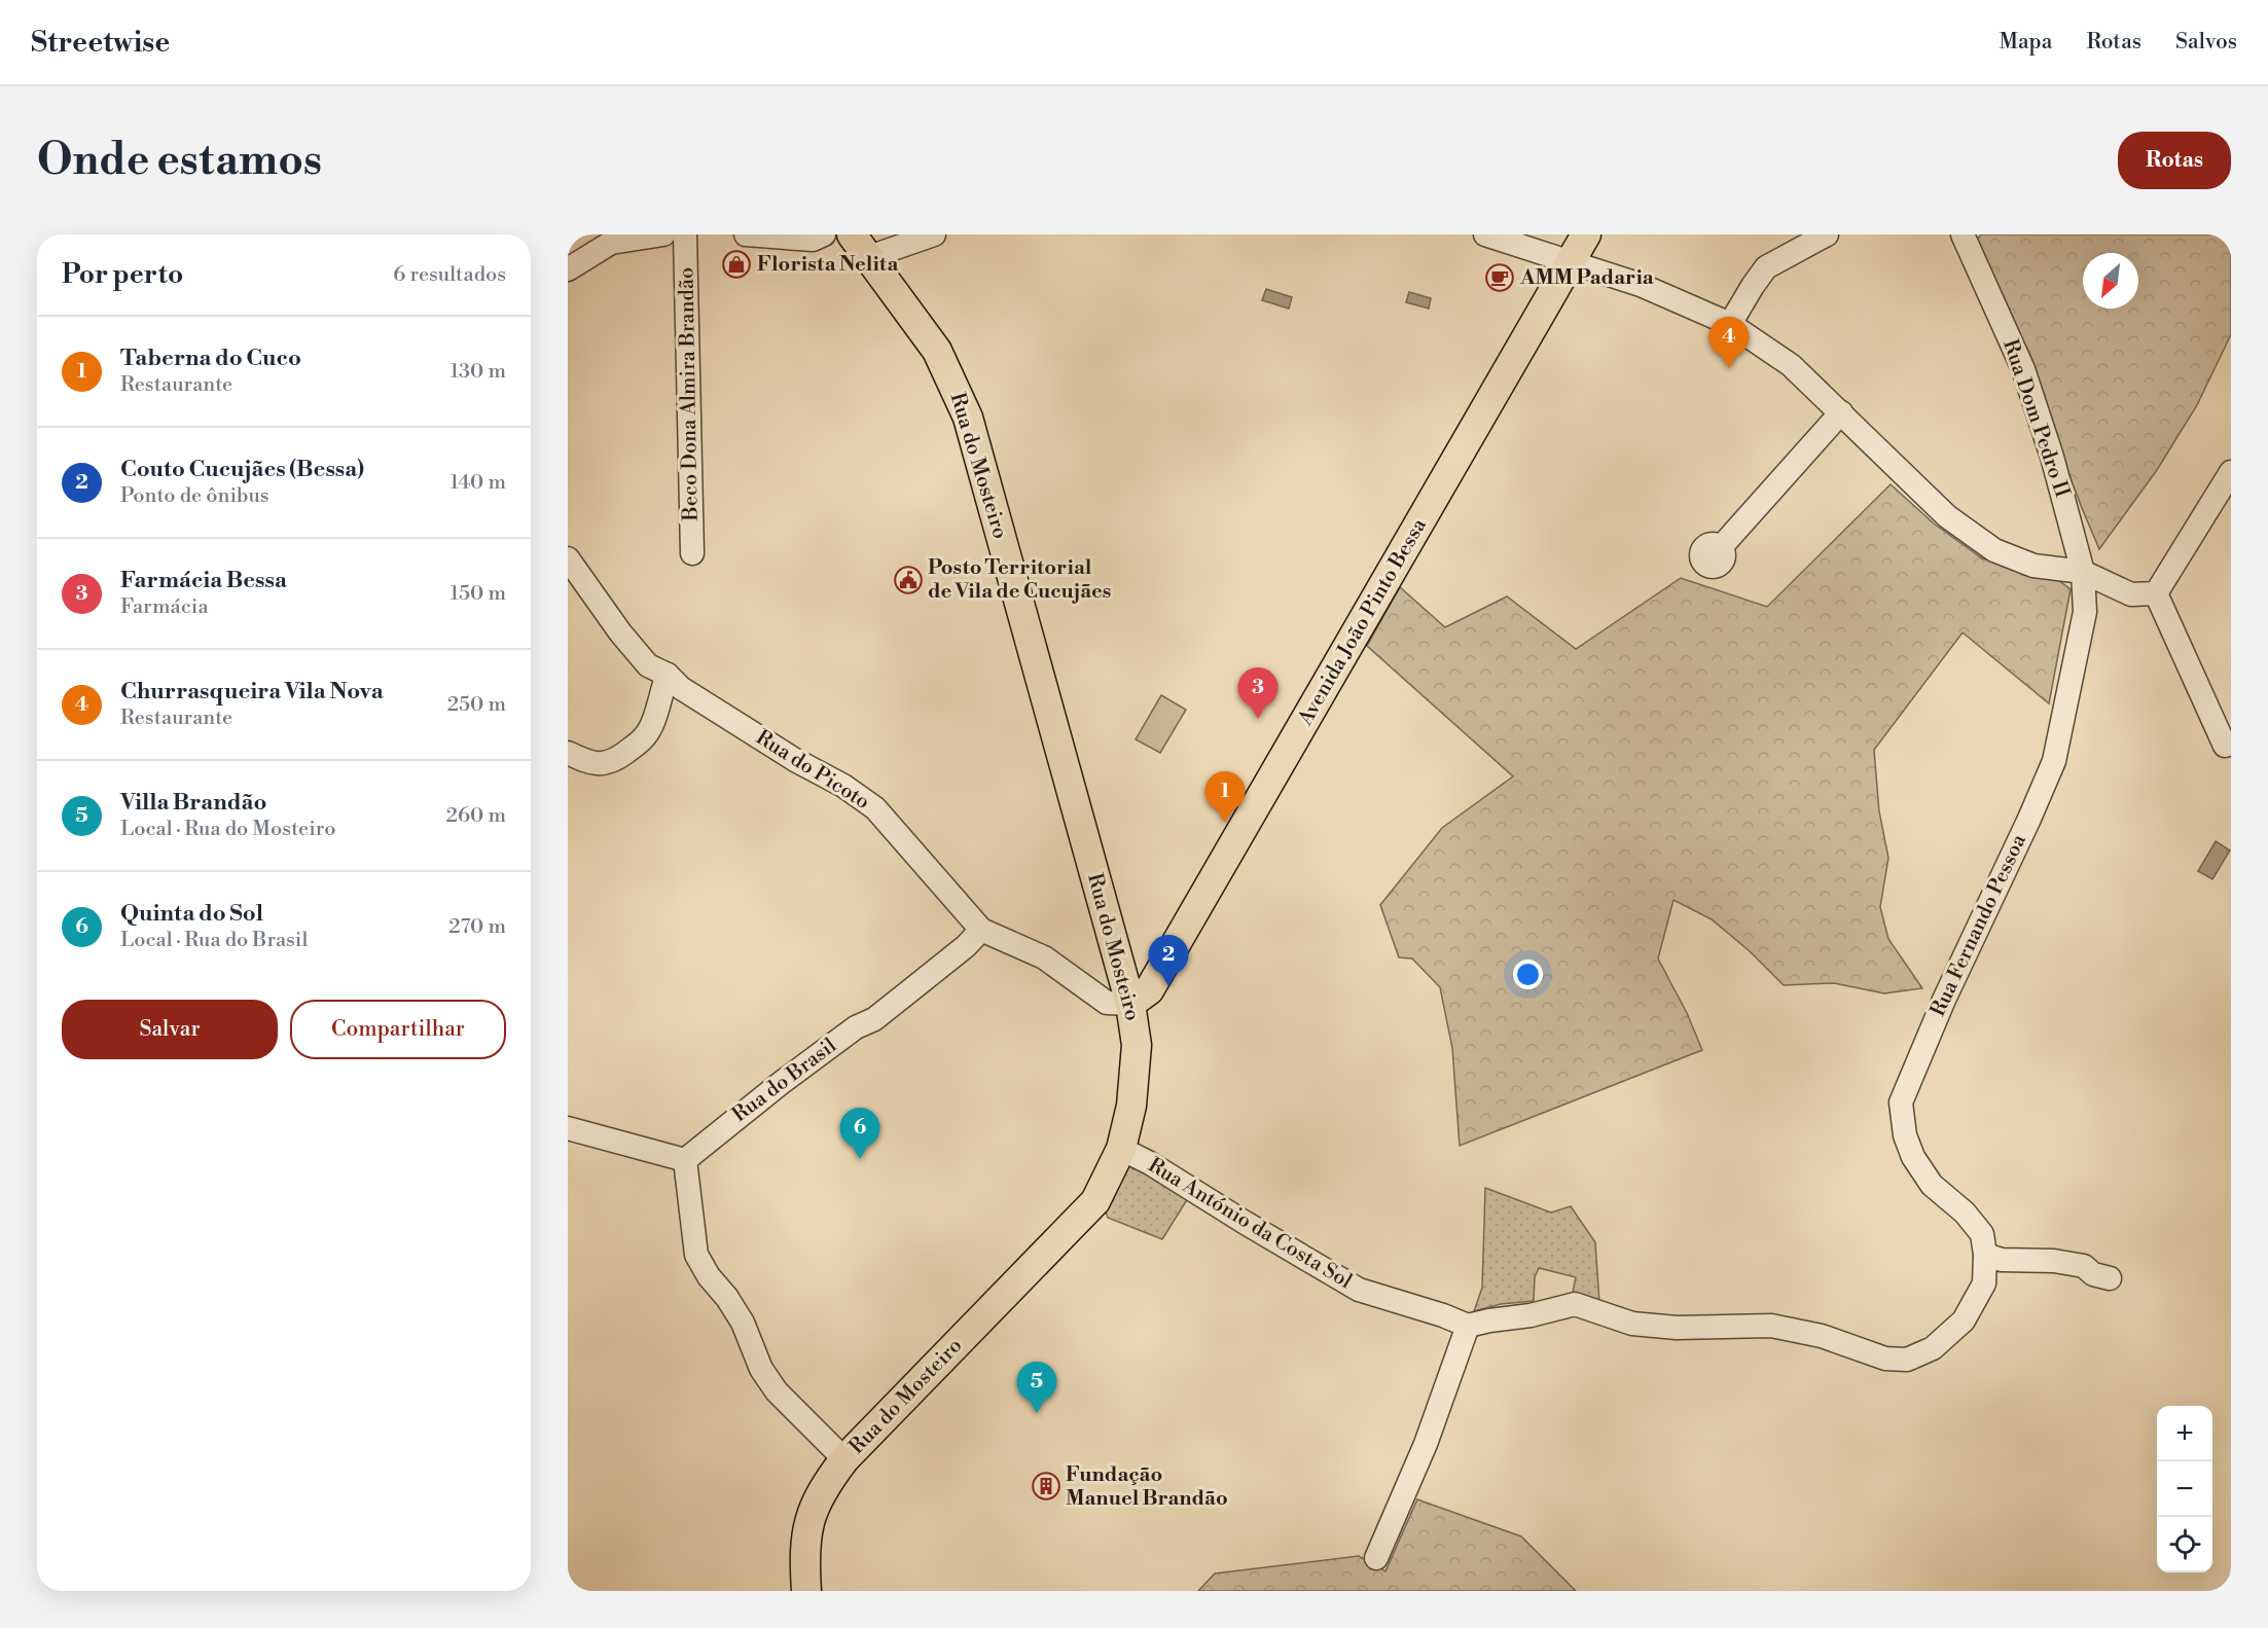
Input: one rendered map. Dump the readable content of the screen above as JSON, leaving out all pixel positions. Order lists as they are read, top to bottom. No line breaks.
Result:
{"streets":{"main road":["Rua do Mosteiro","Avenida João Pinto Bessa"],"street":["Beco Dona Almira Brandão","Rua Dom Pedro II","Rua do Picoto","Rua Fernando Pessoa","Rua do Brasil","Rua António da Costa Sol"]},"crossings":[["Rua Dom Pedro II","Rua Fernando Pessoa"],["Rua do Mosteiro","Avenida João Pinto Bessa"],["Rua do Mosteiro","Rua do Picoto"],["Rua do Mosteiro","Rua António da Costa Sol"],["Avenida João Pinto Bessa","Rua do Picoto"],["Rua do Picoto","Rua do Brasil"]],"places":{"shop":["Florista Nelita"],"cafe":["AMM Padaria"],"public building":["Posto Territorial de Vila de Cucujães"],"building":["Fundação Manuel Brandão"]},"north":"bottom left","page":{"header":"Streetwise","nav":["Mapa","Rotas","Salvos"],"buttons":["Rotas",["Salvar","Compartilhar"]],"title":"Onde estamos","heading":["Por perto","6 resultados"],"list":[{"mark":"1","name":"Taberna do Cuco","note":"Restaurante","value":"130 m"},{"mark":"2","name":"Couto Cucujães (Bessa)","note":"Ponto de ônibus","value":"140 m"},{"mark":"3","name":"Farmácia Bessa","note":"Farmácia","value":"150 m"},{"mark":"4","name":"Churrasqueira Vila Nova","note":"Restaurante","value":"250 m"},{"mark":"5","name":"Villa Brandão","note":"Local · Rua do Mosteiro","value":"260 m"},{"mark":"6","name":"Quinta do Sol","note":"Local · Rua do Brasil","value":"270 m"}],"pins":["4","3","1","2","6","5"],"map_buttons":["+","−"]}}
